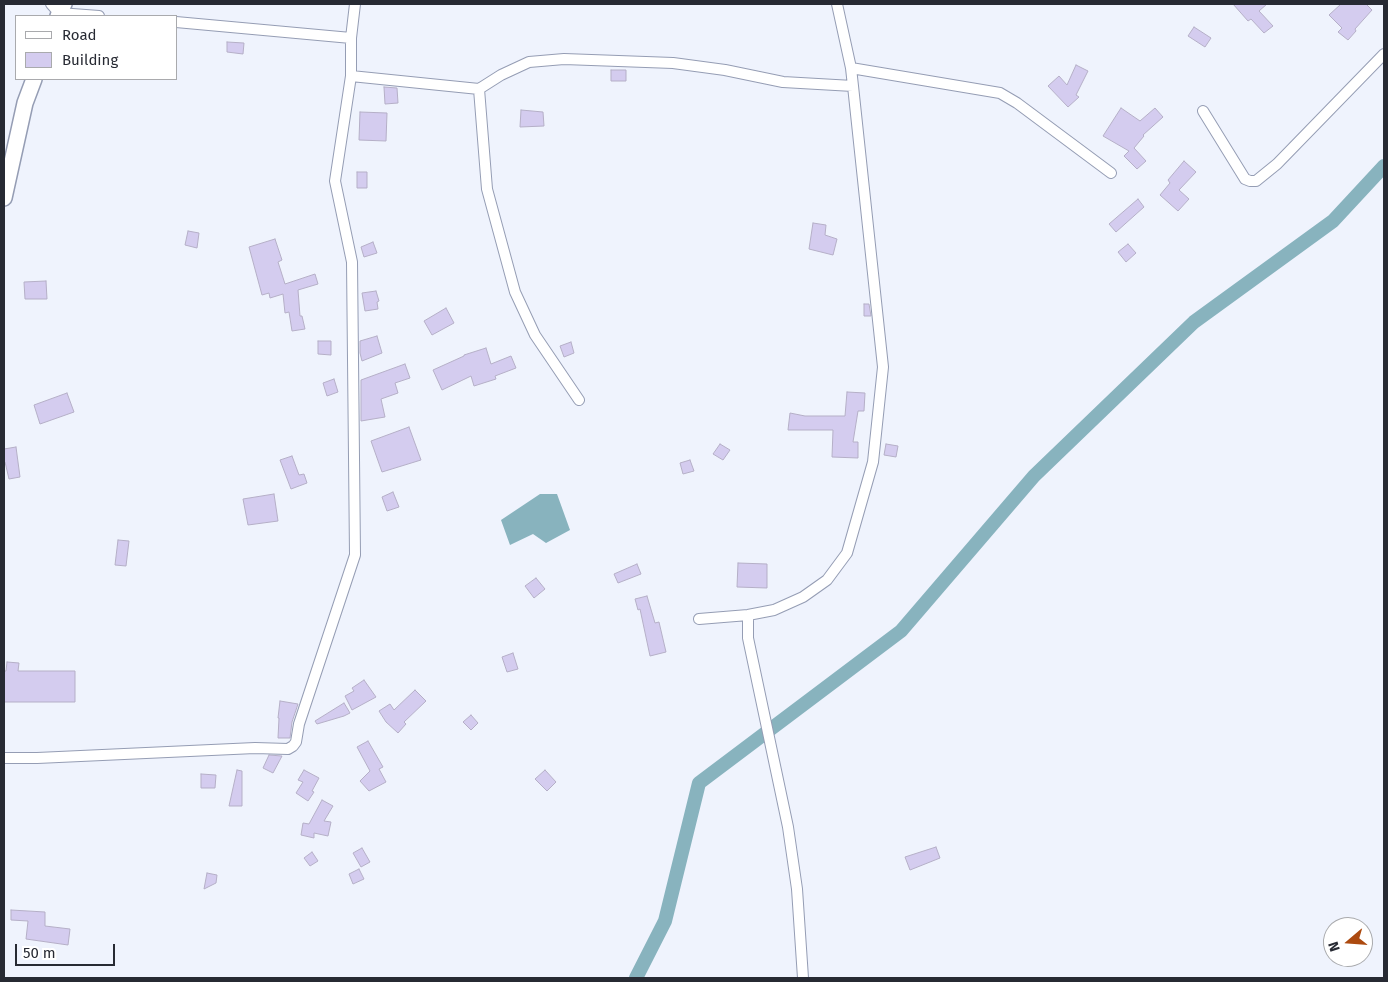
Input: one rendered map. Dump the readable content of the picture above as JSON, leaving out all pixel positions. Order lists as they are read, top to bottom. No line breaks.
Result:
{"legend":["Road","Building"],"scale_bar":"50 m","north":"left"}
